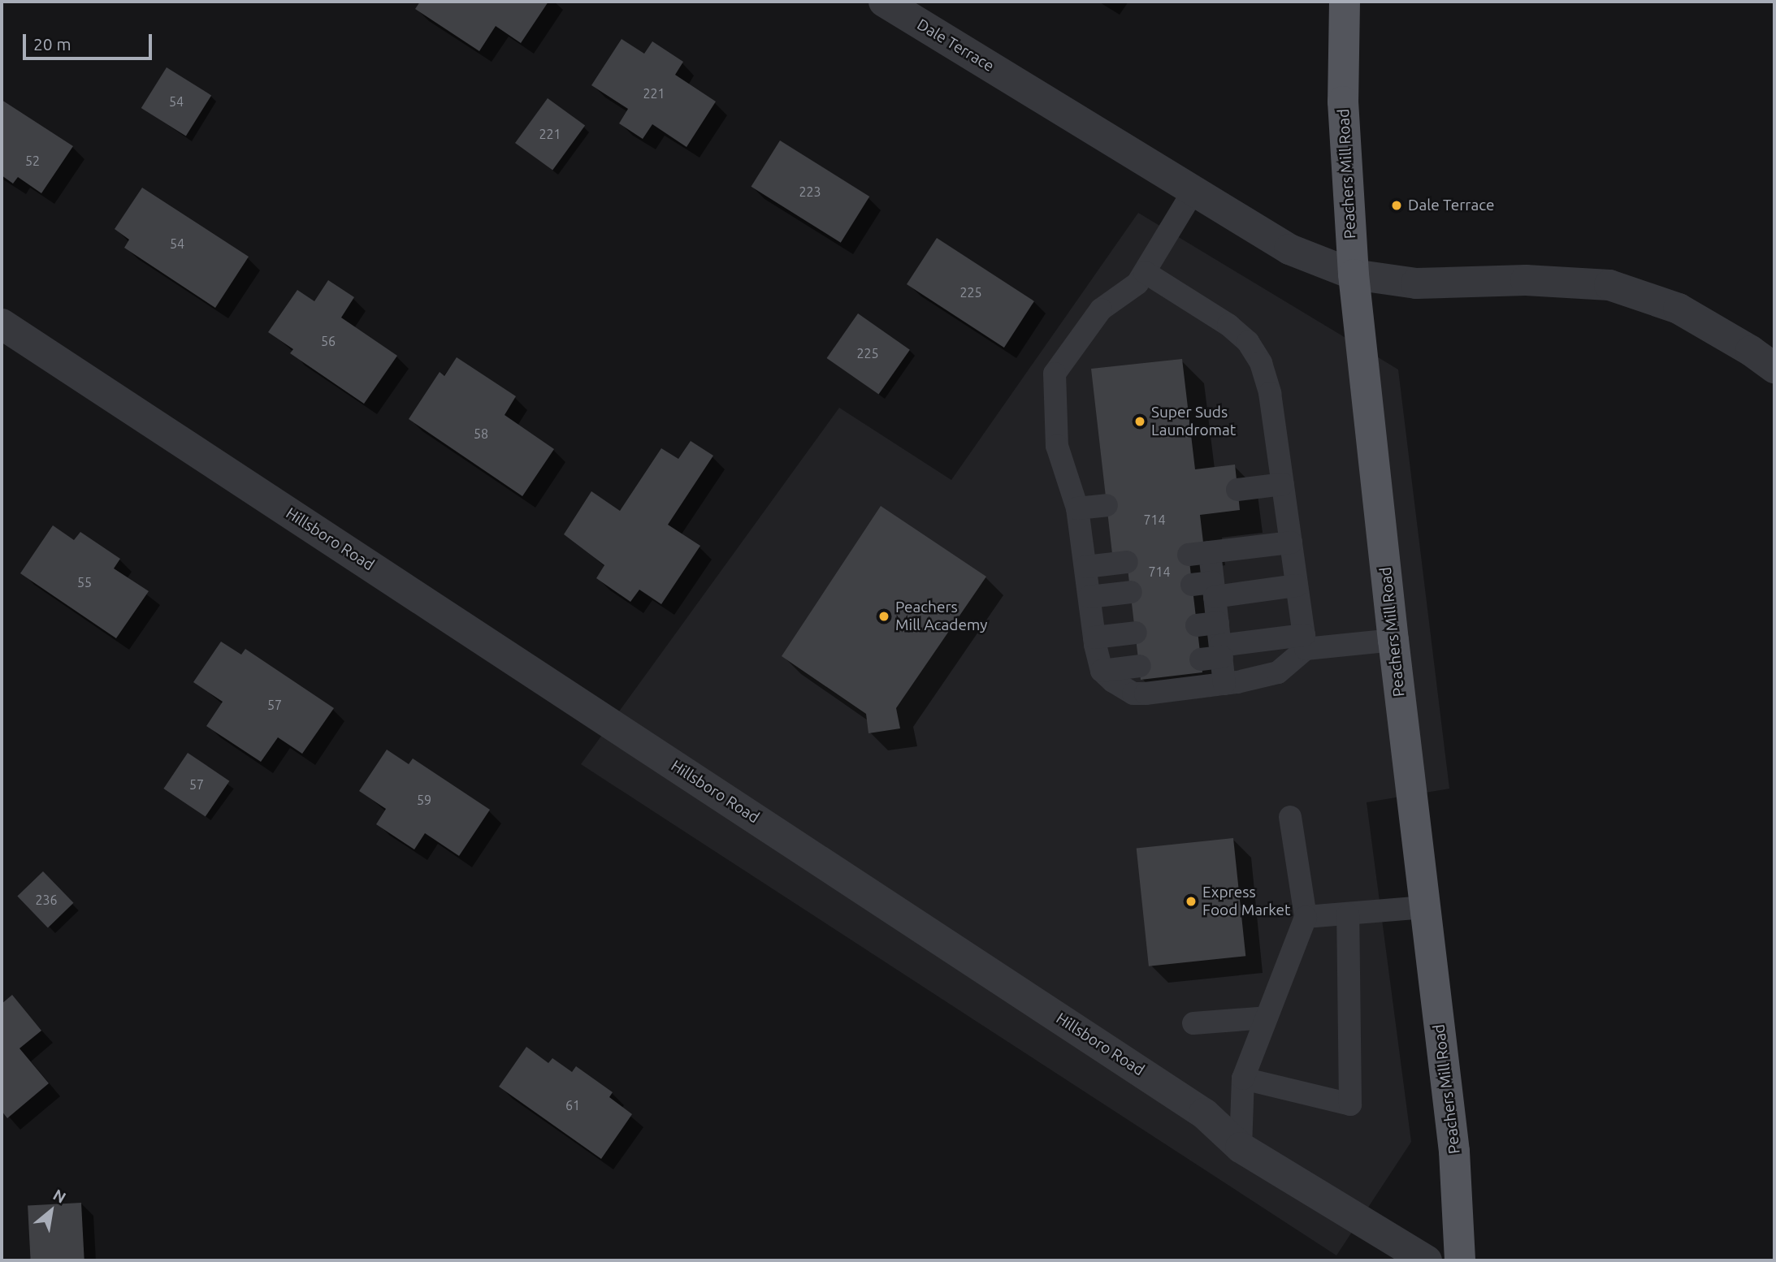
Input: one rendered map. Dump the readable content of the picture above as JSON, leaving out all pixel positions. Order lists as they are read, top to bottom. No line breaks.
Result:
{"streets":{"main road":["Peachers Mill Road"],"street":["Dale Terrace","Hillsboro Road"]},"crossings":[["Dale Terrace","Peachers Mill Road"]],"places":["Dale Terrace","Super Suds Laundromat","Peachers Mill Academy","Express Food Market"],"house_numbers":["221","54","221","52","223","54","225","56","225","58","714","714","55","57","57","59","236","61"],"scale_bar":"20 m","north":"top right"}
